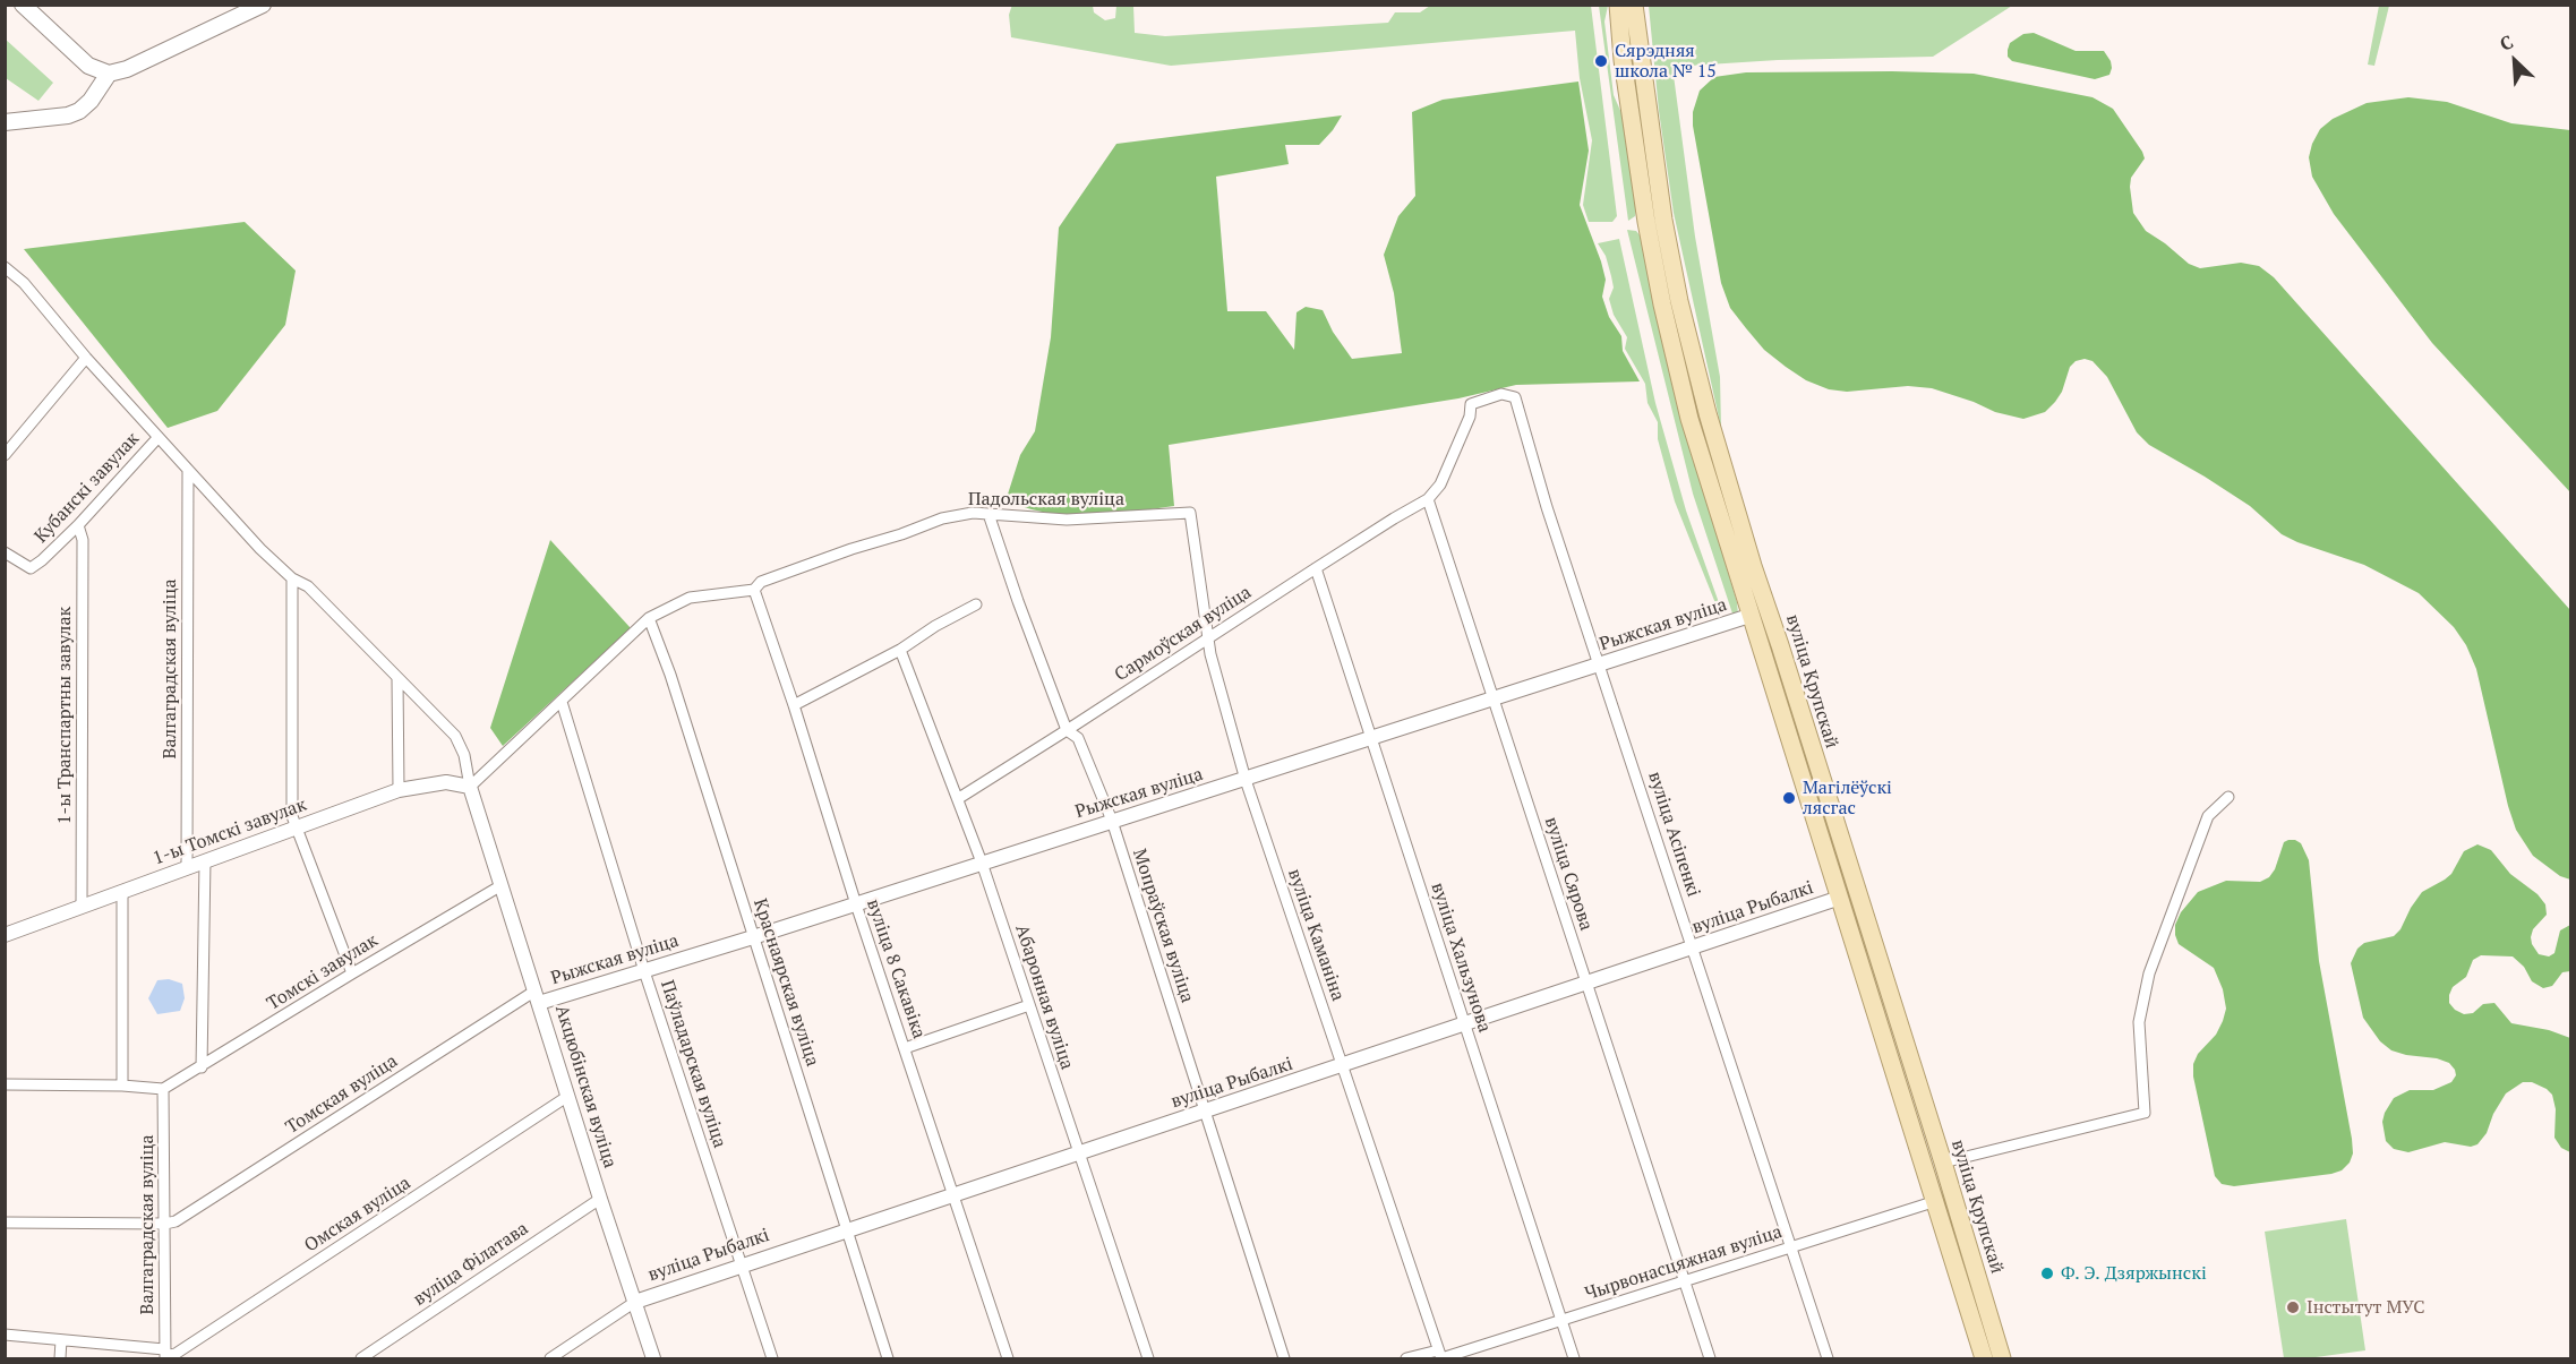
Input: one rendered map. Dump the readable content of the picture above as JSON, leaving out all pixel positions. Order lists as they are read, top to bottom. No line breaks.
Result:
{"streets":{"main road":["вуліца Крупскай"],"street":["Кубанскі завулак","Падольская вуліца","Рыжская вуліца","Сармоўская вуліца","Валгаградская вуліца","1-ы Транспартны завулак","1-ы Томскі завулак","вуліца Асіпенкі","вуліца Сярова","вуліца Рыбалкі","Мопраўская вуліца","вуліца Каманіна","вуліца Хальзунова","вуліца 8 Сакавіка","Томскі завулак","Краснаярская вуліца","Абаронная вуліца","Паўладарская вуліца","Акцюбінская вуліца","Томская вуліца","Омская вуліца","Чырвонасцяжная вуліца","вуліца Філатава"]},"crossings":[["Кубанскі завулак","1-ы Транспартны завулак"],["Падольская вуліца","Мопраўская вуліца"],["Падольская вуліца","вуліца Каманіна"],["Падольская вуліца","вуліца 8 Сакавіка"],["Рыжская вуліца","вуліца Крупскай"],["Рыжская вуліца","вуліца Асіпенкі"],["Рыжская вуліца","вуліца Сярова"],["Рыжская вуліца","Мопраўская вуліца"],["Рыжская вуліца","вуліца Каманіна"],["Рыжская вуліца","вуліца Хальзунова"],["Рыжская вуліца","вуліца 8 Сакавіка"],["Рыжская вуліца","Краснаярская вуліца"],["Рыжская вуліца","Абаронная вуліца"],["Рыжская вуліца","Паўладарская вуліца"],["Рыжская вуліца","Акцюбінская вуліца"],["Рыжская вуліца","Томская вуліца"],["Сармоўская вуліца","вуліца Асіпенкі"],["Сармоўская вуліца","вуліца Сярова"],["Сармоўская вуліца","Мопраўская вуліца"],["Сармоўская вуліца","вуліца Каманіна"],["Сармоўская вуліца","вуліца Хальзунова"],["Сармоўская вуліца","Абаронная вуліца"],["Валгаградская вуліца","1-ы Томскі завулак"],["Валгаградская вуліца","Томскі завулак"],["Валгаградская вуліца","Томская вуліца"],["Валгаградская вуліца","Омская вуліца"],["вуліца Крупскай","вуліца Рыбалкі"],["вуліца Крупскай","Чырвонасцяжная вуліца"],["1-ы Транспартны завулак","1-ы Томскі завулак"],["1-ы Томскі завулак","Акцюбінская вуліца"],["вуліца Асіпенкі","вуліца Сярова"],["вуліца Асіпенкі","вуліца Рыбалкі"],["вуліца Асіпенкі","Чырвонасцяжная вуліца"],["вуліца Сярова","вуліца Рыбалкі"],["вуліца Сярова","Чырвонасцяжная вуліца"],["вуліца Рыбалкі","Мопраўская вуліца"],["вуліца Рыбалкі","вуліца Каманіна"],["вуліца Рыбалкі","вуліца Хальзунова"],["вуліца Рыбалкі","вуліца 8 Сакавіка"],["вуліца Рыбалкі","Краснаярская вуліца"],["вуліца Рыбалкі","Абаронная вуліца"],["вуліца Рыбалкі","Паўладарская вуліца"],["вуліца Рыбалкі","Акцюбінская вуліца"],["вуліца Каманіна","Чырвонасцяжная вуліца"],["вуліца Хальзунова","Чырвонасцяжная вуліца"],["Томскі завулак","Акцюбінская вуліца"],["Акцюбінская вуліца","Томская вуліца"],["Акцюбінская вуліца","Омская вуліца"],["Акцюбінская вуліца","вуліца Філатава"]],"places":["Сярэдняя школа № 15","Магілёўскі лясгас","Ф. Э. Дзяржынскі","Інстытут МУС"],"north":"top left"}
